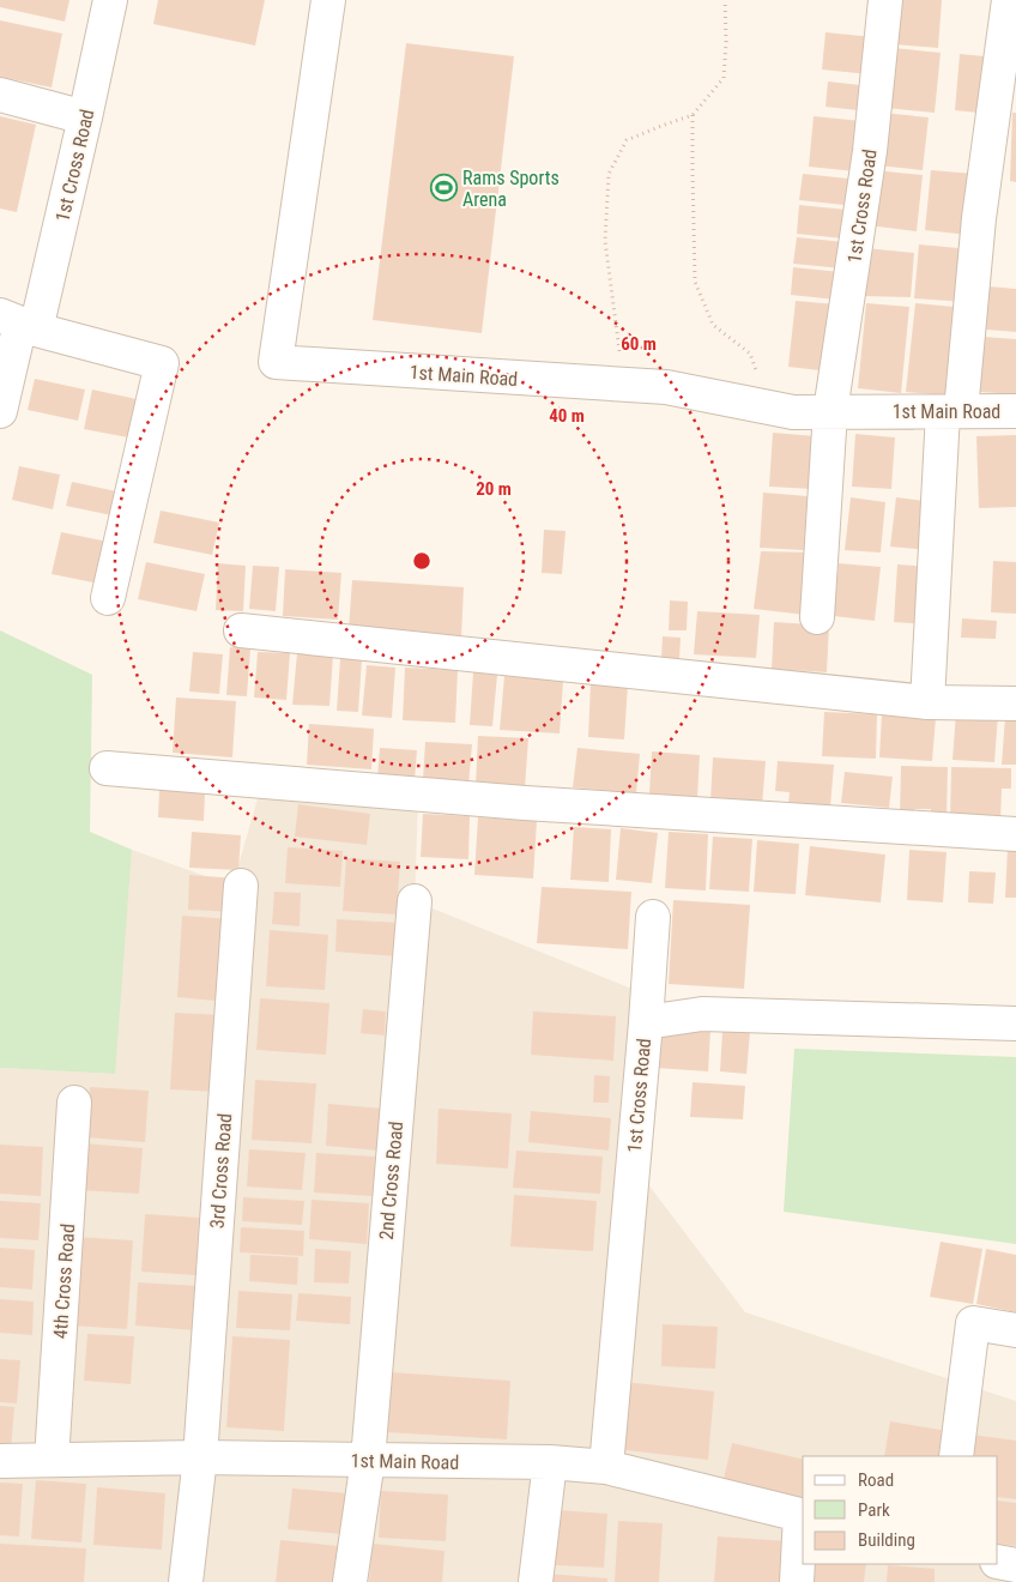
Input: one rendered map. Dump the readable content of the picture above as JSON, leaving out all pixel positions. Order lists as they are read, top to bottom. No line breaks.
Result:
{"streets":{"street":["1st Cross Road","1st Main Road","3rd Cross Road","2nd Cross Road","4th Cross Road"]},"crossings":[["1st Cross Road","1st Main Road"],["1st Main Road","3rd Cross Road"],["1st Main Road","2nd Cross Road"],["1st Main Road","4th Cross Road"]],"places":{"sports":["Rams Sports Arena"]},"legend":["Road","Park","Building"],"rings":["60 m","40 m","20 m"]}
